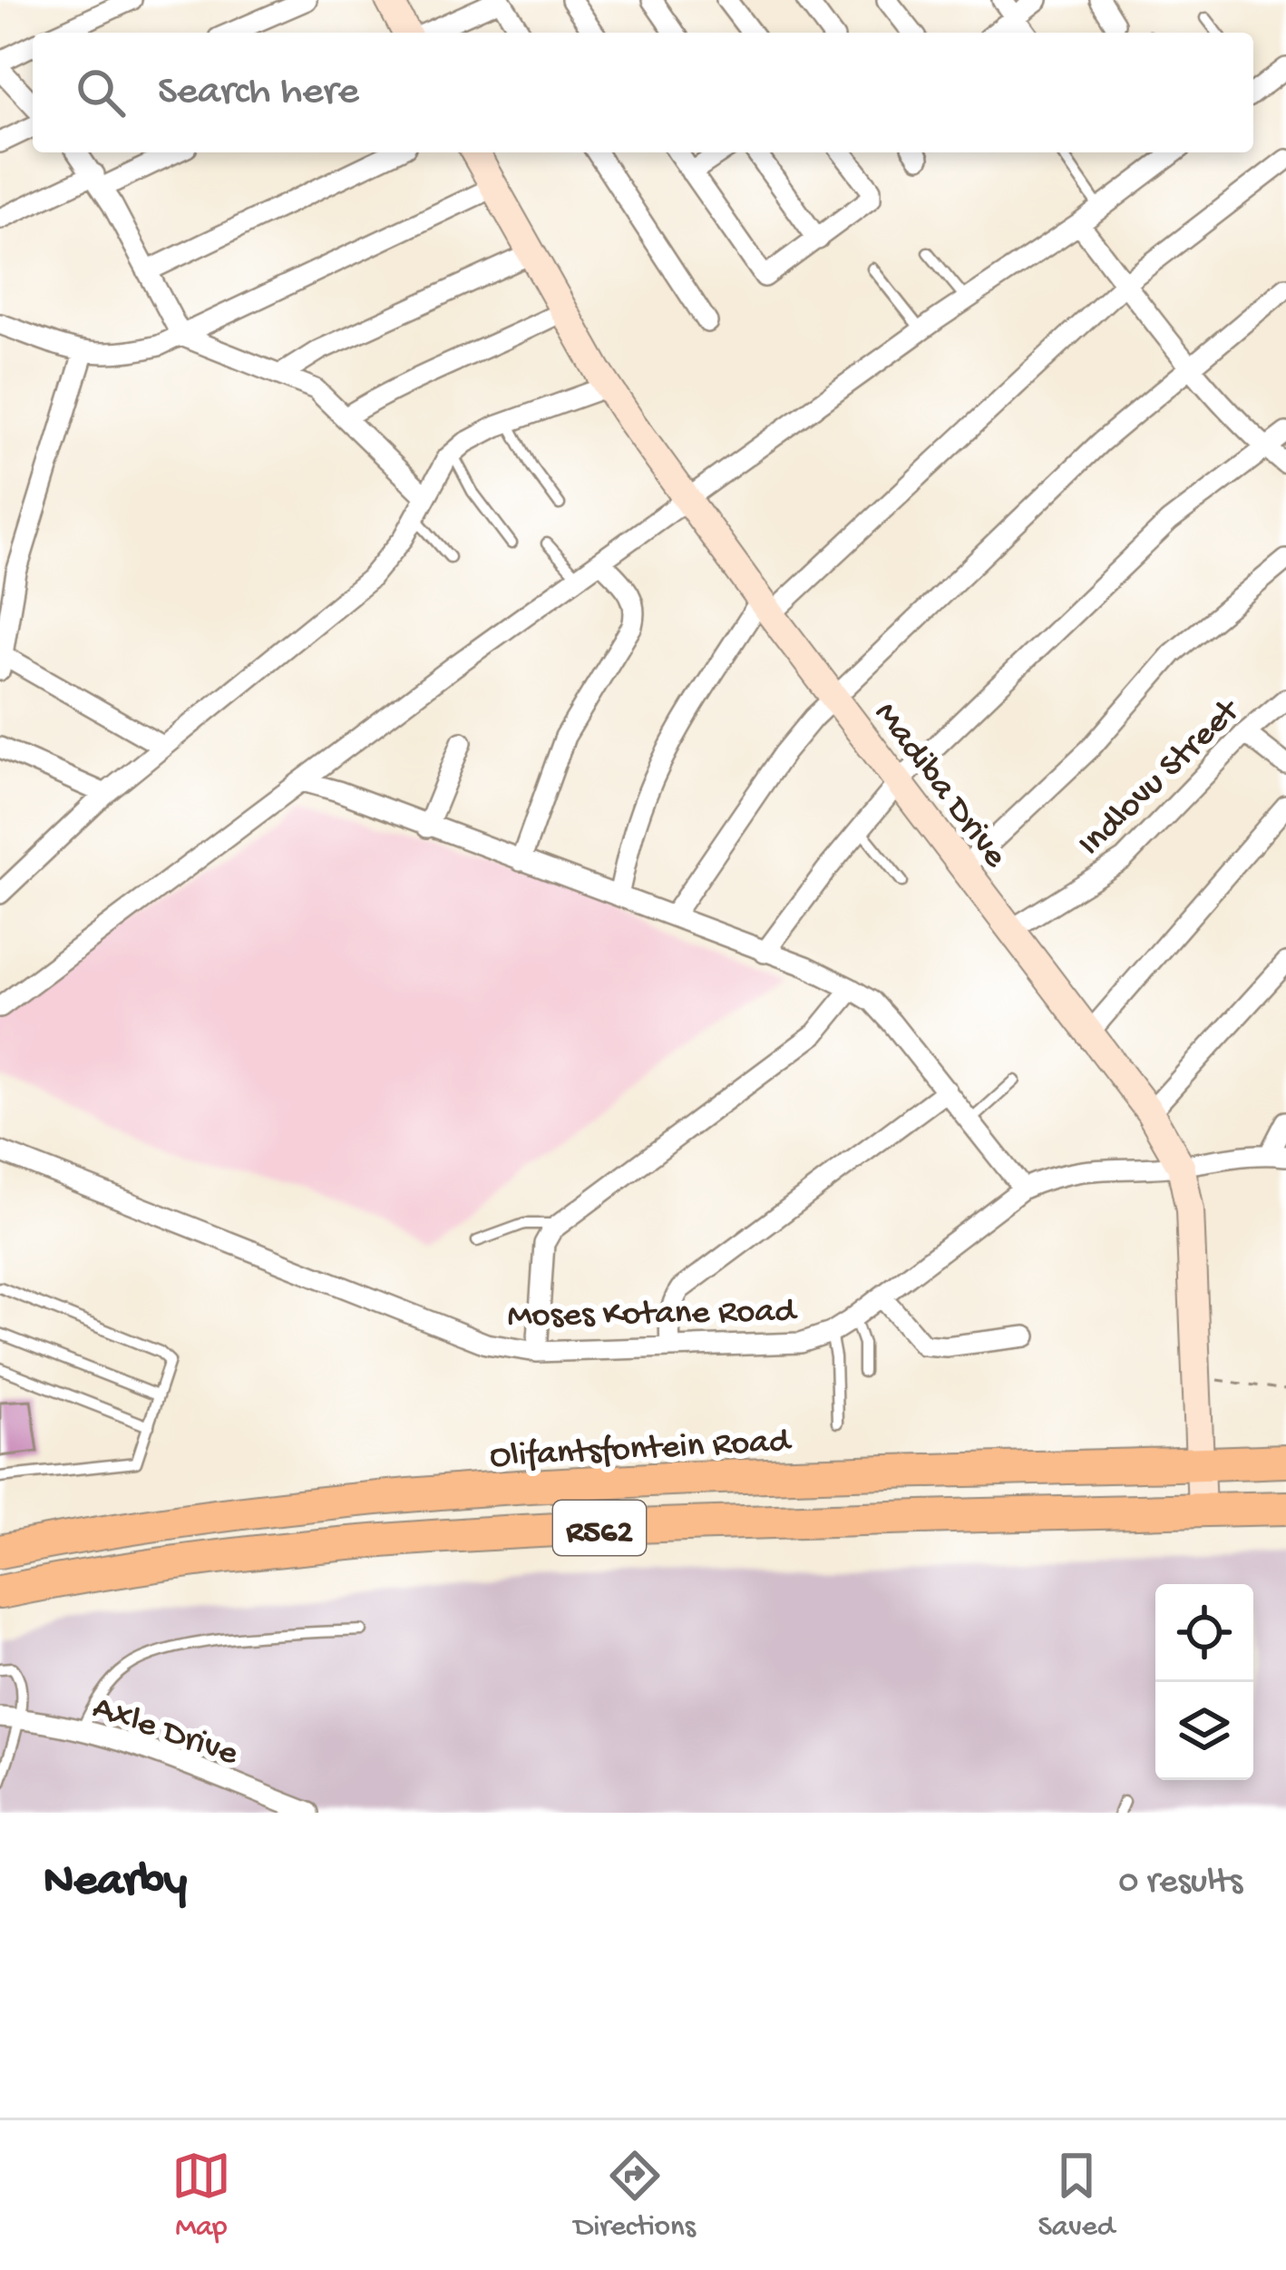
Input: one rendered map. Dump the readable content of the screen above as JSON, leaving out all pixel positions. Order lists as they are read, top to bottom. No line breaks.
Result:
{"streets":{"main road":["Olifantsfontein Road","R562"],"street":["Indlovu Street","Madiba Drive","Moses Kotane Road","Axle Drive"]},"crossings":[["Indlovu Street","Madiba Drive"],["Madiba Drive","Moses Kotane Road"],["Madiba Drive","Olifantsfontein Road"],["Madiba Drive","R562"]],"page":{"search":"Search here","heading":["Nearby","0 results"],"nav":["Map","Directions","Saved"]}}
